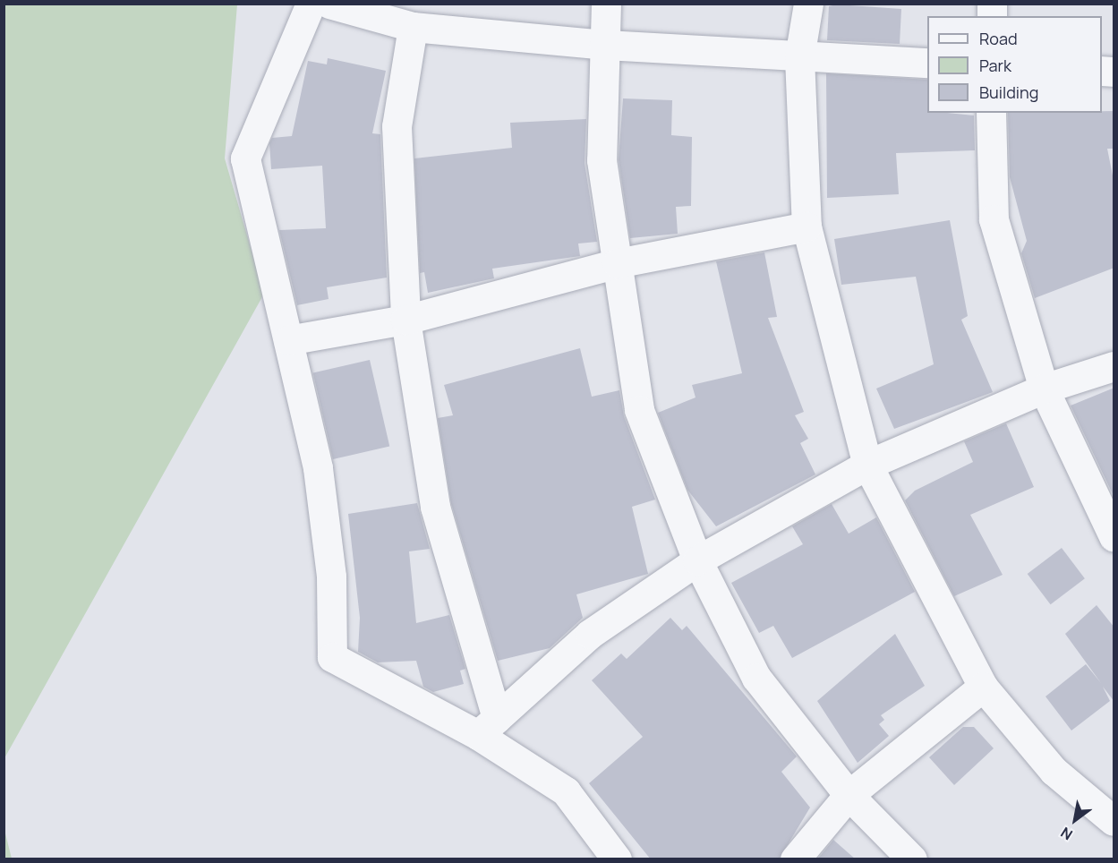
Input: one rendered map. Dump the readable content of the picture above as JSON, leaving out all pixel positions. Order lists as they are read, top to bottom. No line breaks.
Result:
{"legend":["Road","Park","Building"],"north":"bottom left"}
